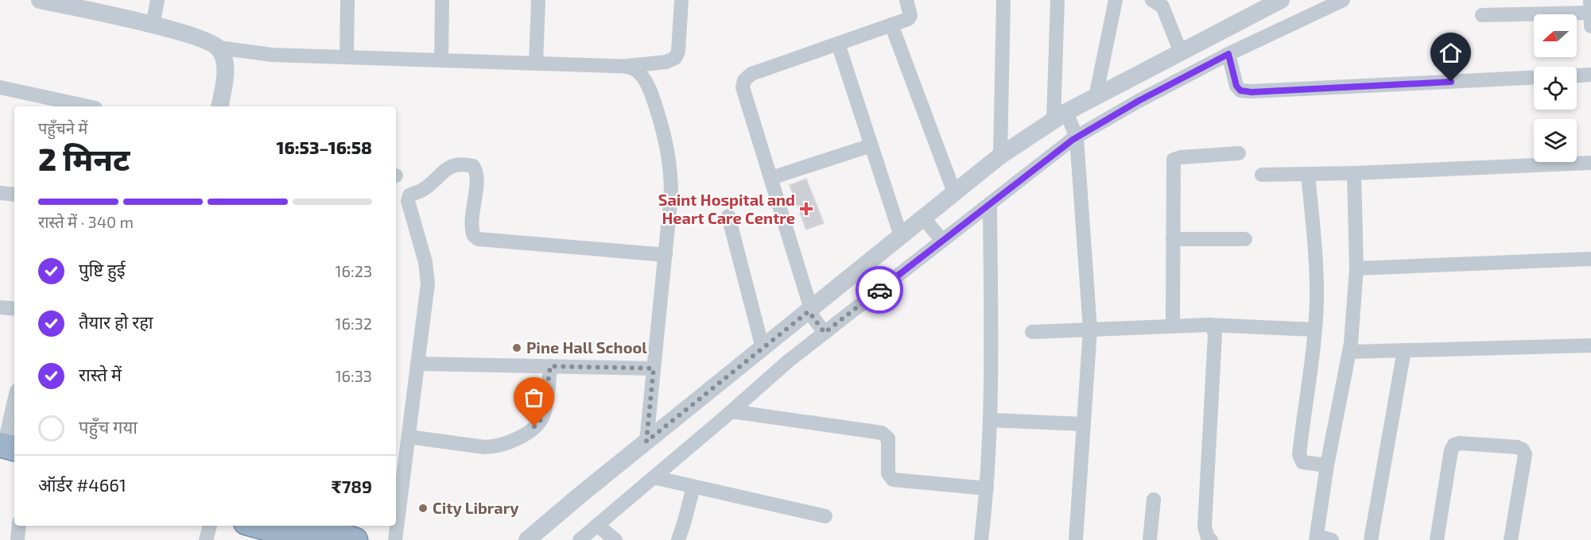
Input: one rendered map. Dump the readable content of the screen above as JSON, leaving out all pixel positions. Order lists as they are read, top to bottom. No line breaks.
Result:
{"places":{"health":["Saint Hospital and Heart Care Centre"],"other":["Pine Hall School","City Library"]},"north":"left","page":{"heading":["2 मिनट","पहुँचने में","16:53–16:58"],"panel":["ऑर्डर #4661","₹789"],"bar":"रास्ते में · 340 m","list":[["पुष्टि हुई","16:23"],["तैयार हो रहा","16:32"],["रास्ते में","16:33"],"पहुँच गया"]}}
